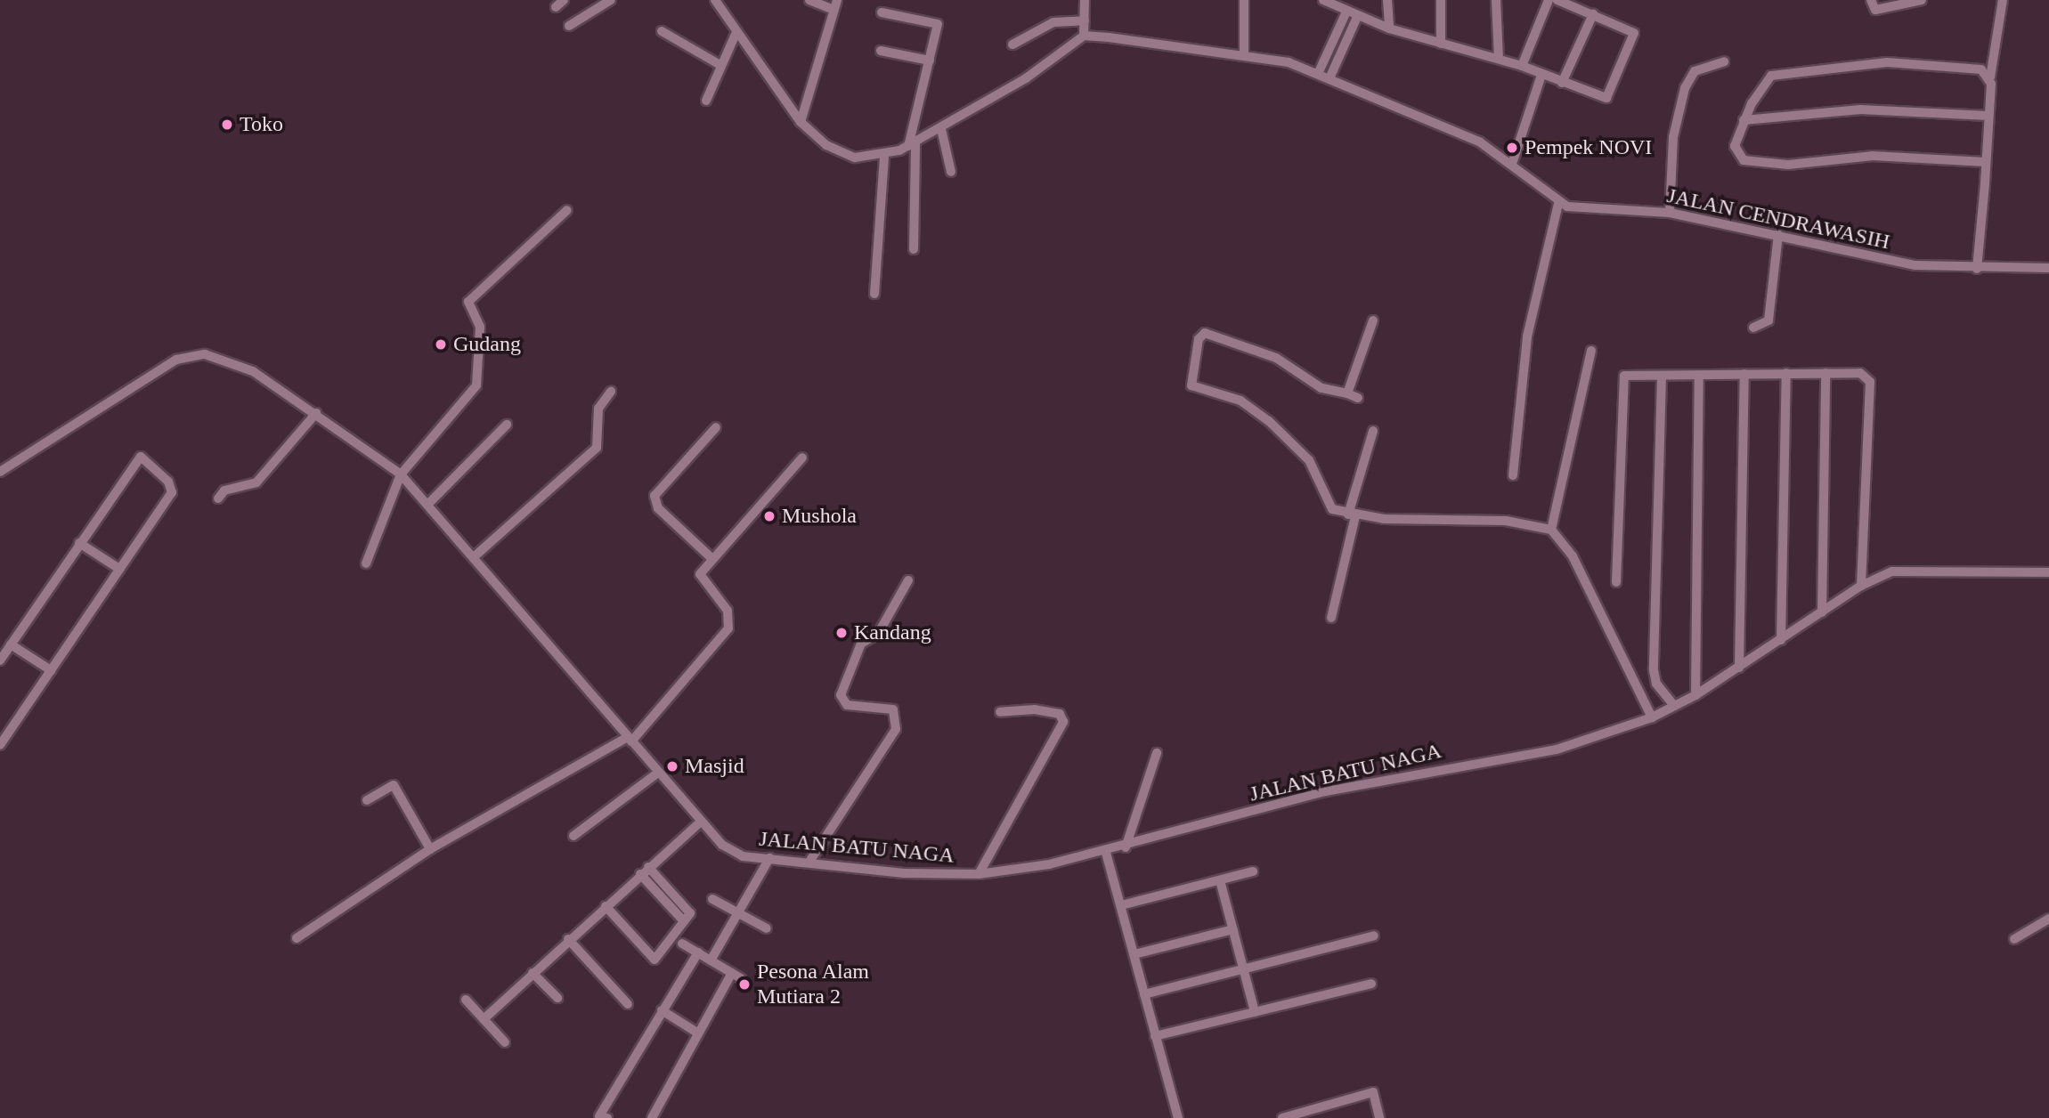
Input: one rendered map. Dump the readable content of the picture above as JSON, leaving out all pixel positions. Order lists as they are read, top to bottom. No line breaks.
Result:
{"streets":{"street":["JALAN CENDRAWASIH","JALAN BATU NAGA"]},"places":["Toko","Pempek NOVI","Gudang","Mushola","Kandang","Masjid","Pesona Alam Mutiara 2"]}
